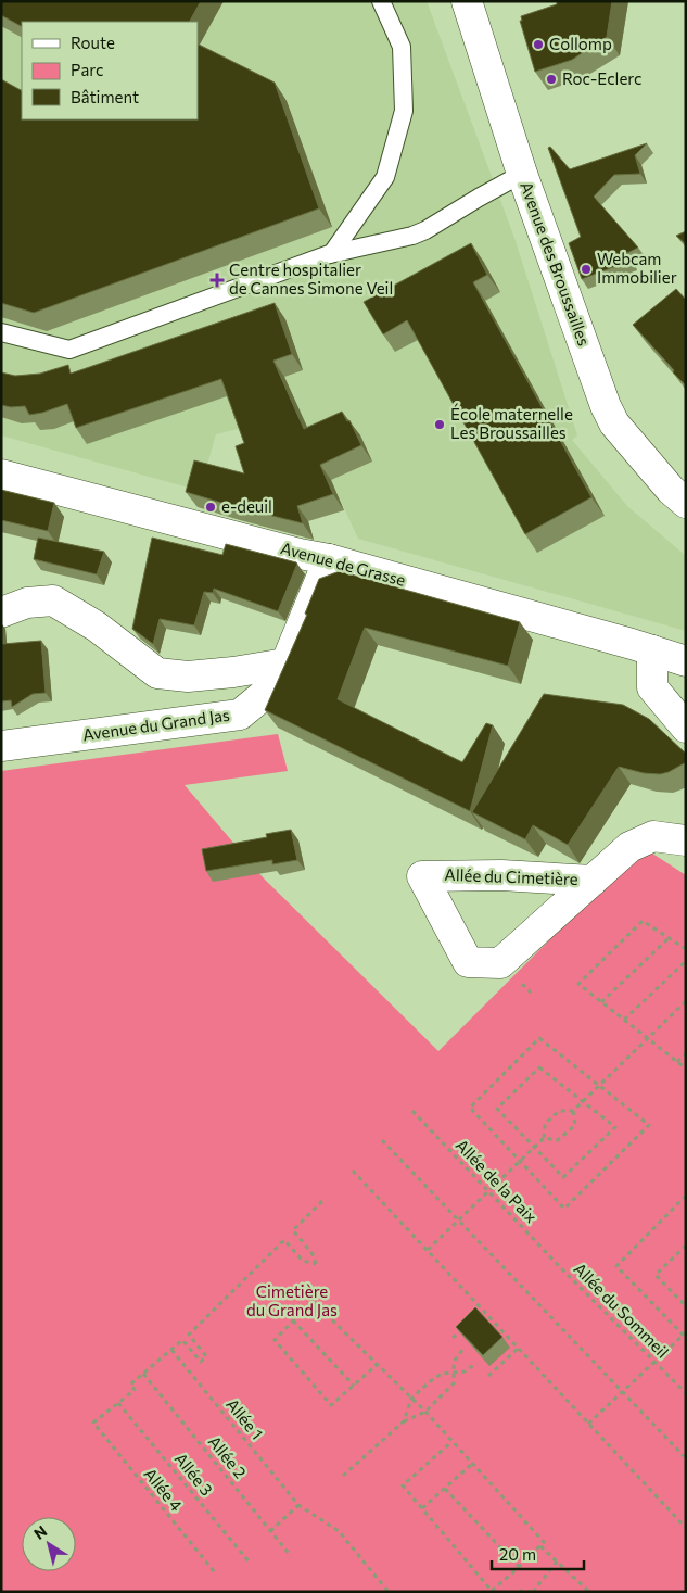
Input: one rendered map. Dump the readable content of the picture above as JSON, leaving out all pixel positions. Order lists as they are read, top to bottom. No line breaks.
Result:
{"streets":{"street":["Avenue des Broussailles","Avenue de Grasse","Avenue du Grand Jas","Allée du Cimetière"],"path":["Allée de la Paix","Allée du Sommeil","Allée 1","Allée 2","Allée 3","Allée 4"]},"crossings":[["Avenue de Grasse","Avenue du Grand Jas"],["Allée de la Paix","Allée du Sommeil"],["Allée 3","Allée 4"]],"parks":["Cimetière du Grand Jas"],"places":{"other":["Collomp","Roc-Eclerc","Webcam Immobilier","École maternelle Les Broussailles","e-deuil"],"health":["Centre hospitalier de Cannes Simone Veil"]},"legend":["Route","Parc","Bâtiment"],"scale_bar":"20 m","north":"top left"}
